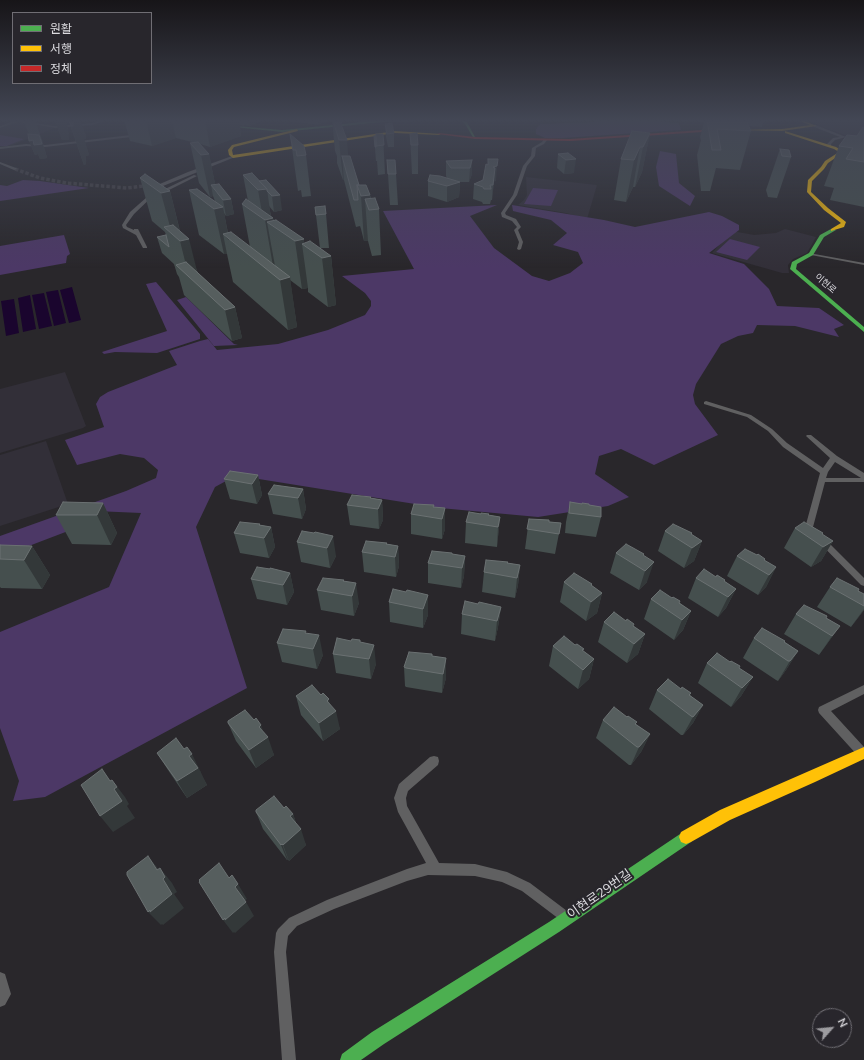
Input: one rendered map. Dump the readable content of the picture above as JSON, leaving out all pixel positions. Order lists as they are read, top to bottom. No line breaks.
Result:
{"streets":{"street":["이현로","이현로29번길"]},"legend":["원활","서행","정체"],"north":"top right"}
